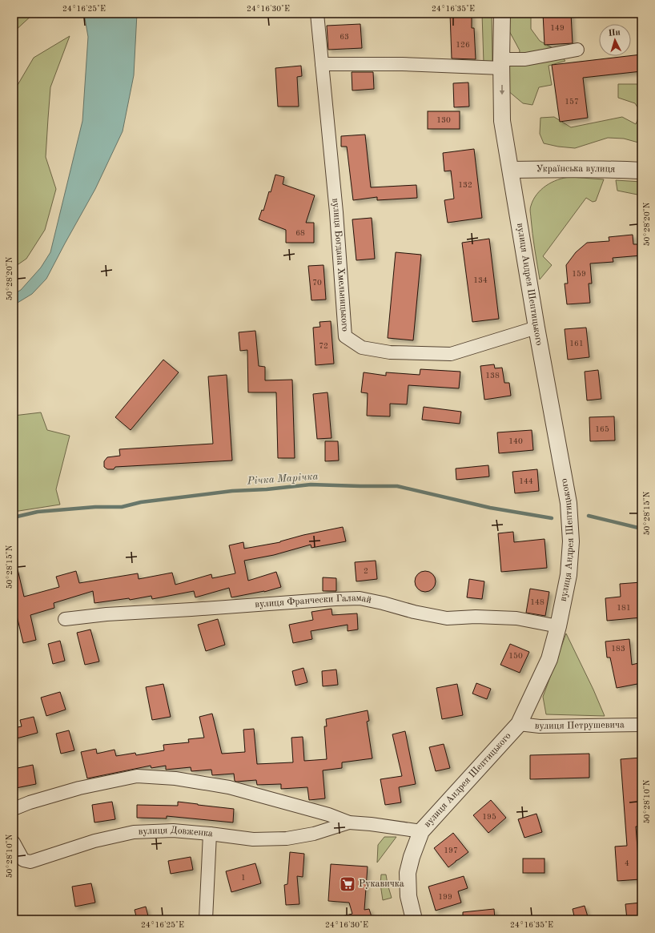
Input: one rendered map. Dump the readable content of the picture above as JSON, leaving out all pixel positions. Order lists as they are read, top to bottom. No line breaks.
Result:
{"streets":{"street":["Українська вулиця","вулиця Богдана Хмельницького","вулиця Андрея Шептицького","вулиця Франчески Галамай","вулиця Петрушевича","вулиця Довженка"]},"crossings":[["Українська вулиця","вулиця Андрея Шептицького"],["вулиця Богдана Хмельницького","вулиця Андрея Шептицького"],["вулиця Андрея Шептицького","вулиця Франчески Галамай"],["вулиця Андрея Шептицького","вулиця Петрушевича"],["вулиця Андрея Шептицького","вулиця Довженка"]],"water":["Річка Марічка"],"places":{"supermarket":["Рукавичка"]},"house_numbers":["149","63","126","157","130","132","68","159","134","70","161","72","138","165","140","144","2","148","181","183","150","195","197","4","1","199"],"north":"top","coordinates":["24°16'25\"E","24°16'30\"E","24°16'35\"E","50°28'20\"N","50°28'15\"N","50°28'10\"N"]}
